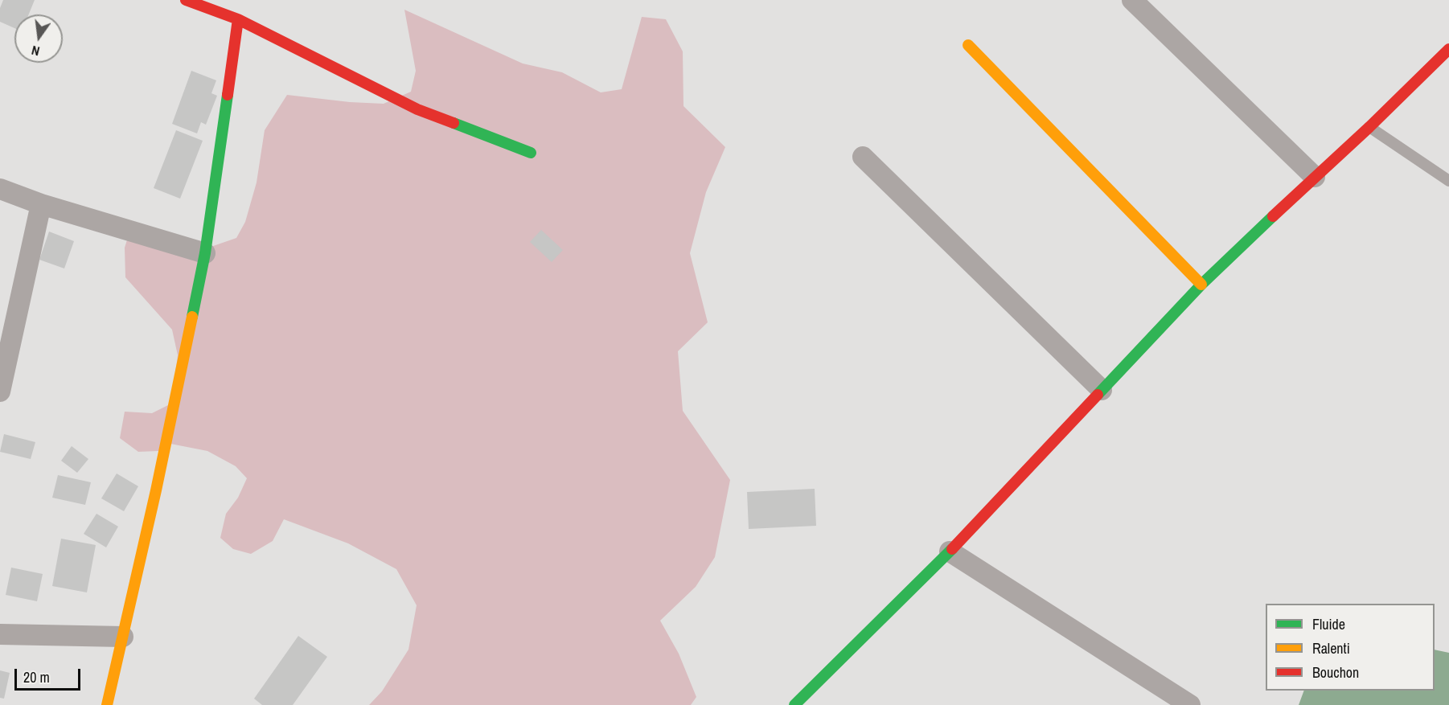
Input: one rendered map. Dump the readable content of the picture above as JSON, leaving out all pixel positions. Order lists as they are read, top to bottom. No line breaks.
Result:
{"legend":["Fluide","Ralenti","Bouchon"],"scale_bar":"20 m","north":"bottom"}
